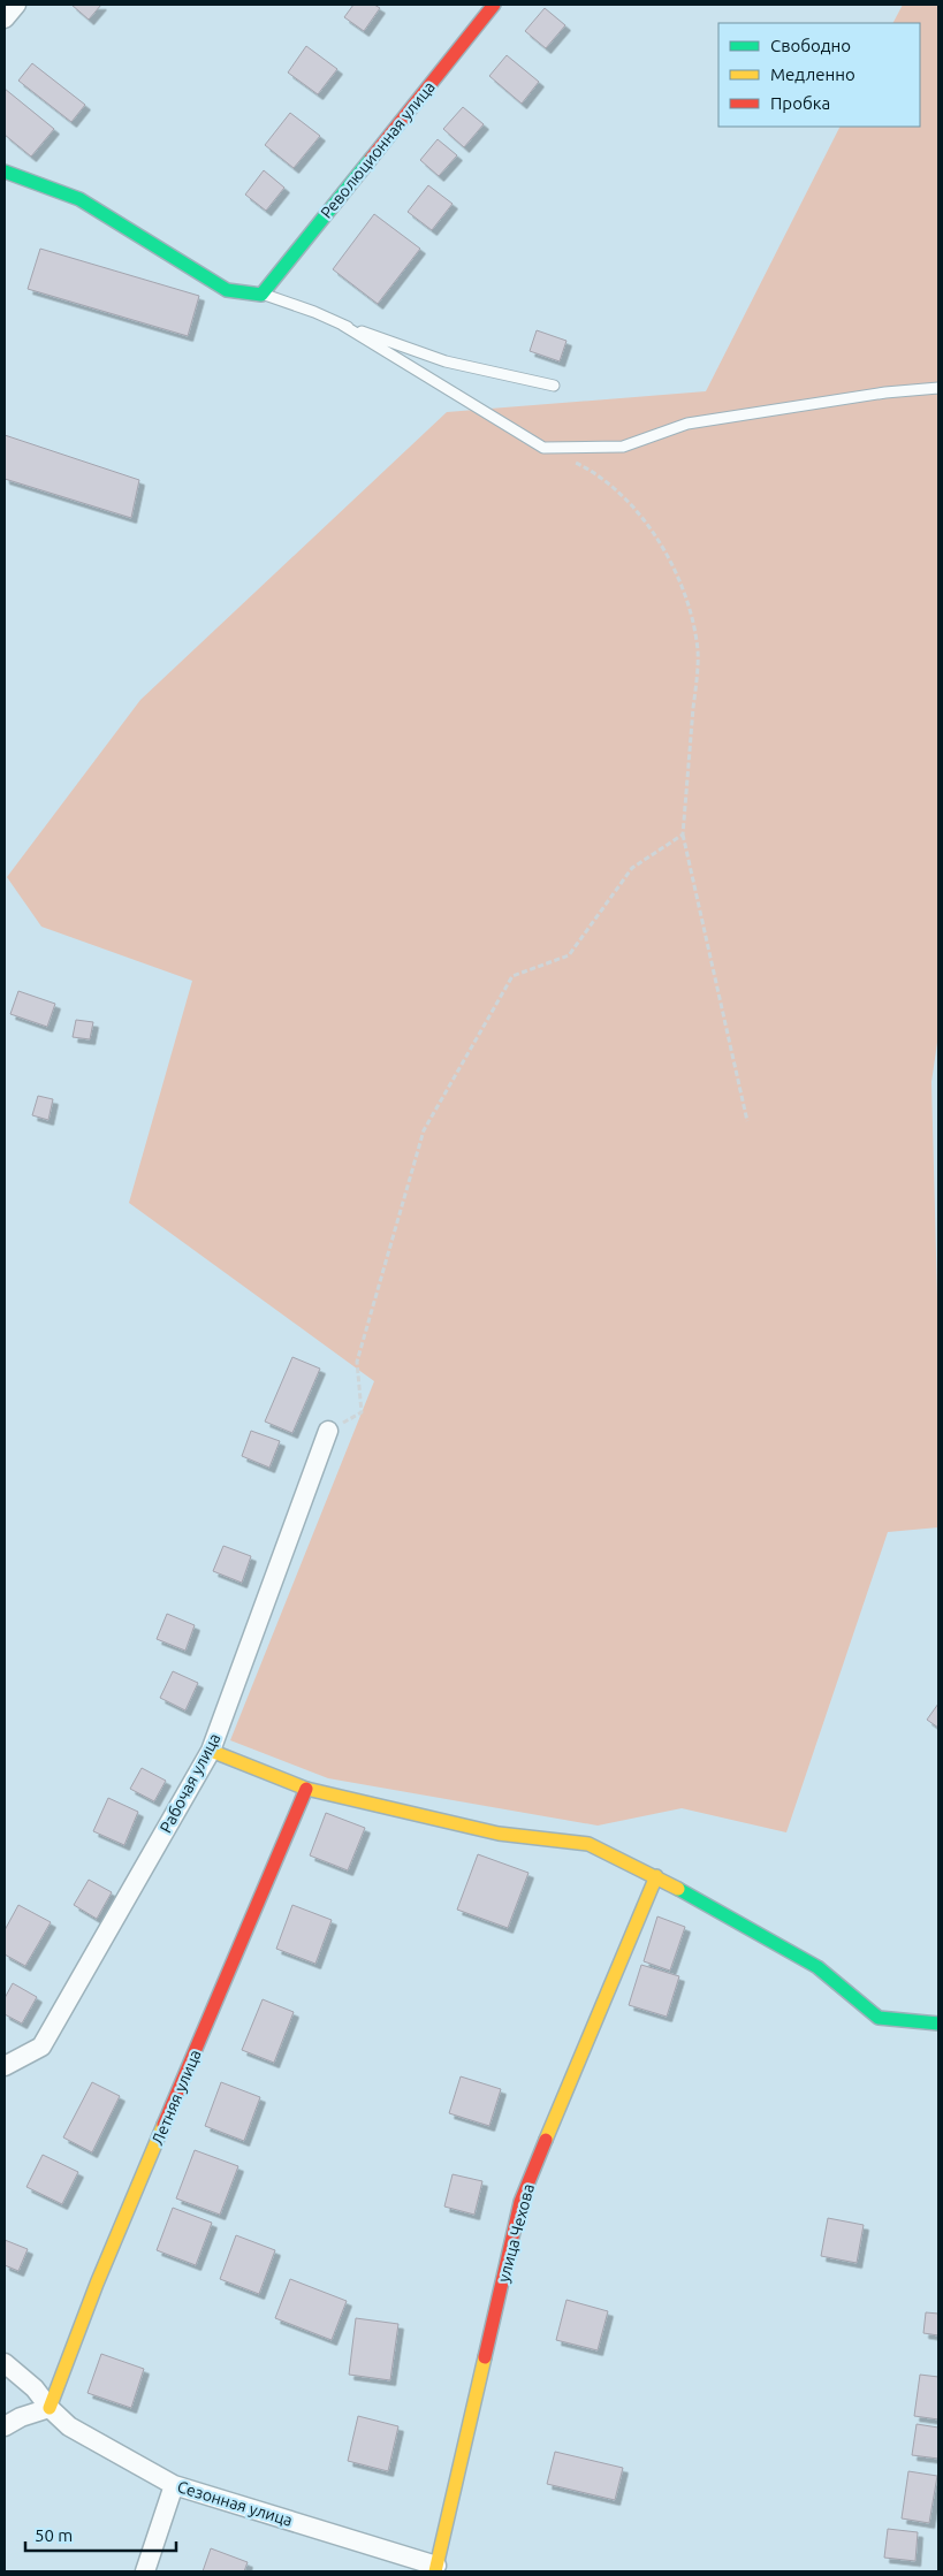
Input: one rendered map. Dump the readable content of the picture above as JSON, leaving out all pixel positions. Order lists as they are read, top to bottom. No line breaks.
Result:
{"streets":{"street":["Революционная улица","Рабочая улица","Летняя улица","улица Чехова","Сезонная улица"]},"crossings":[["Летняя улица","Сезонная улица"],["улица Чехова","Сезонная улица"]],"legend":["Свободно","Медленно","Пробка"],"scale_bar":"50 m"}
